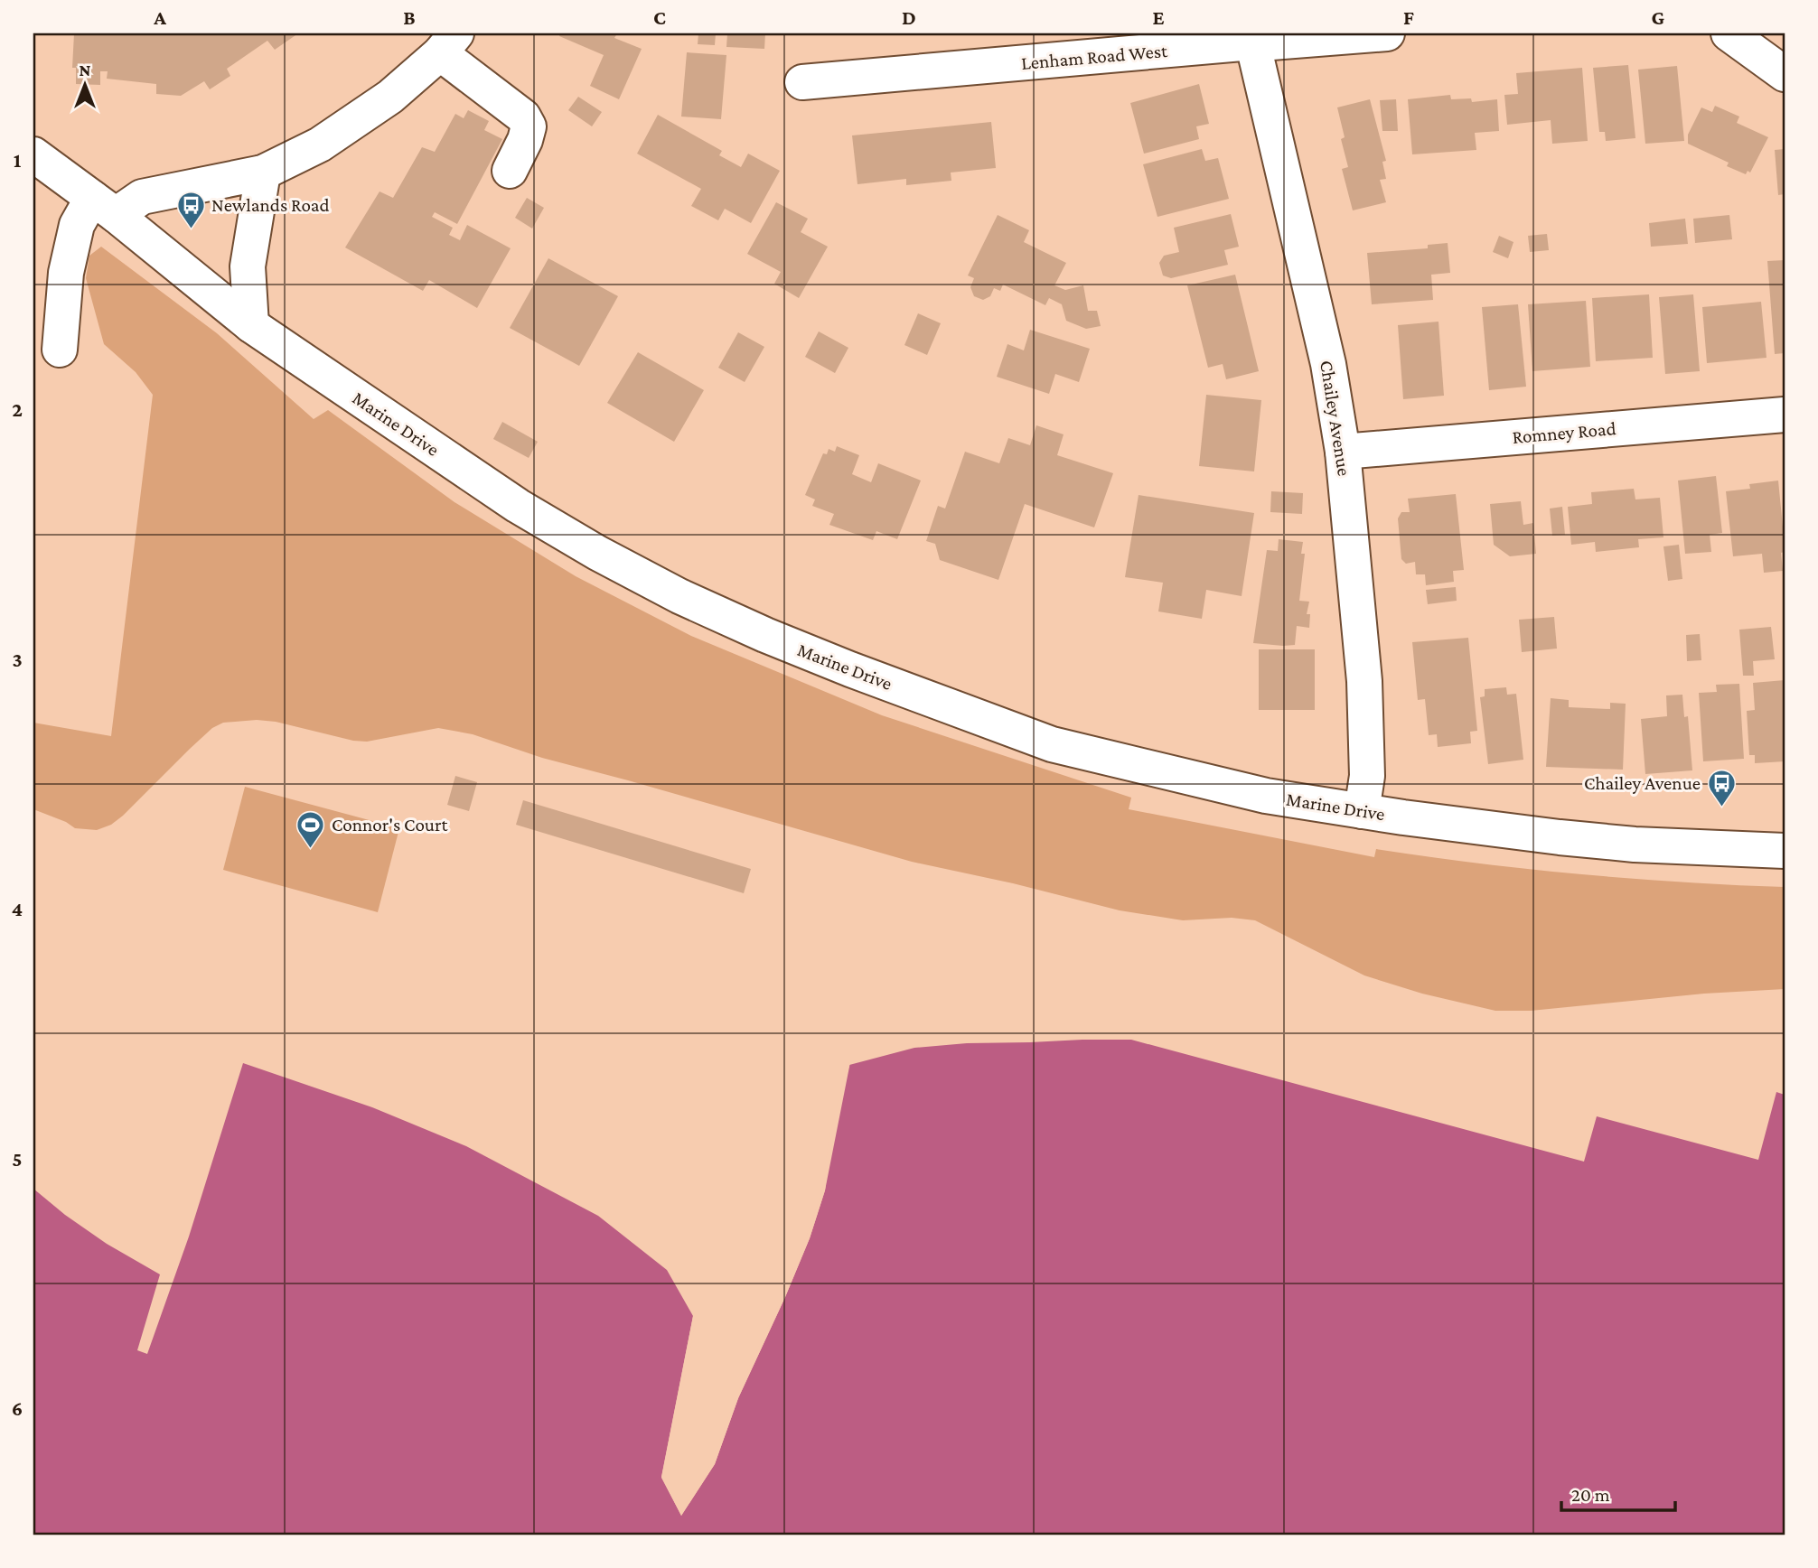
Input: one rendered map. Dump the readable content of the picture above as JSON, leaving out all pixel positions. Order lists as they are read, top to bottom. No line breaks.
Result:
{"streets":{"street":["Lenham Road West","Chailey Avenue","Marine Drive","Romney Road"]},"crossings":[["Lenham Road West","Chailey Avenue"],["Chailey Avenue","Marine Drive"],["Chailey Avenue","Romney Road"]],"places":{"bus stop":["Newlands Road","Chailey Avenue"],"sports":["Connor's Court"]},"scale_bar":"20 m","north":"top","grid":{"columns":["A","B","C","D","E","F","G"],"rows":["1","2","3","4","5","6"]}}
